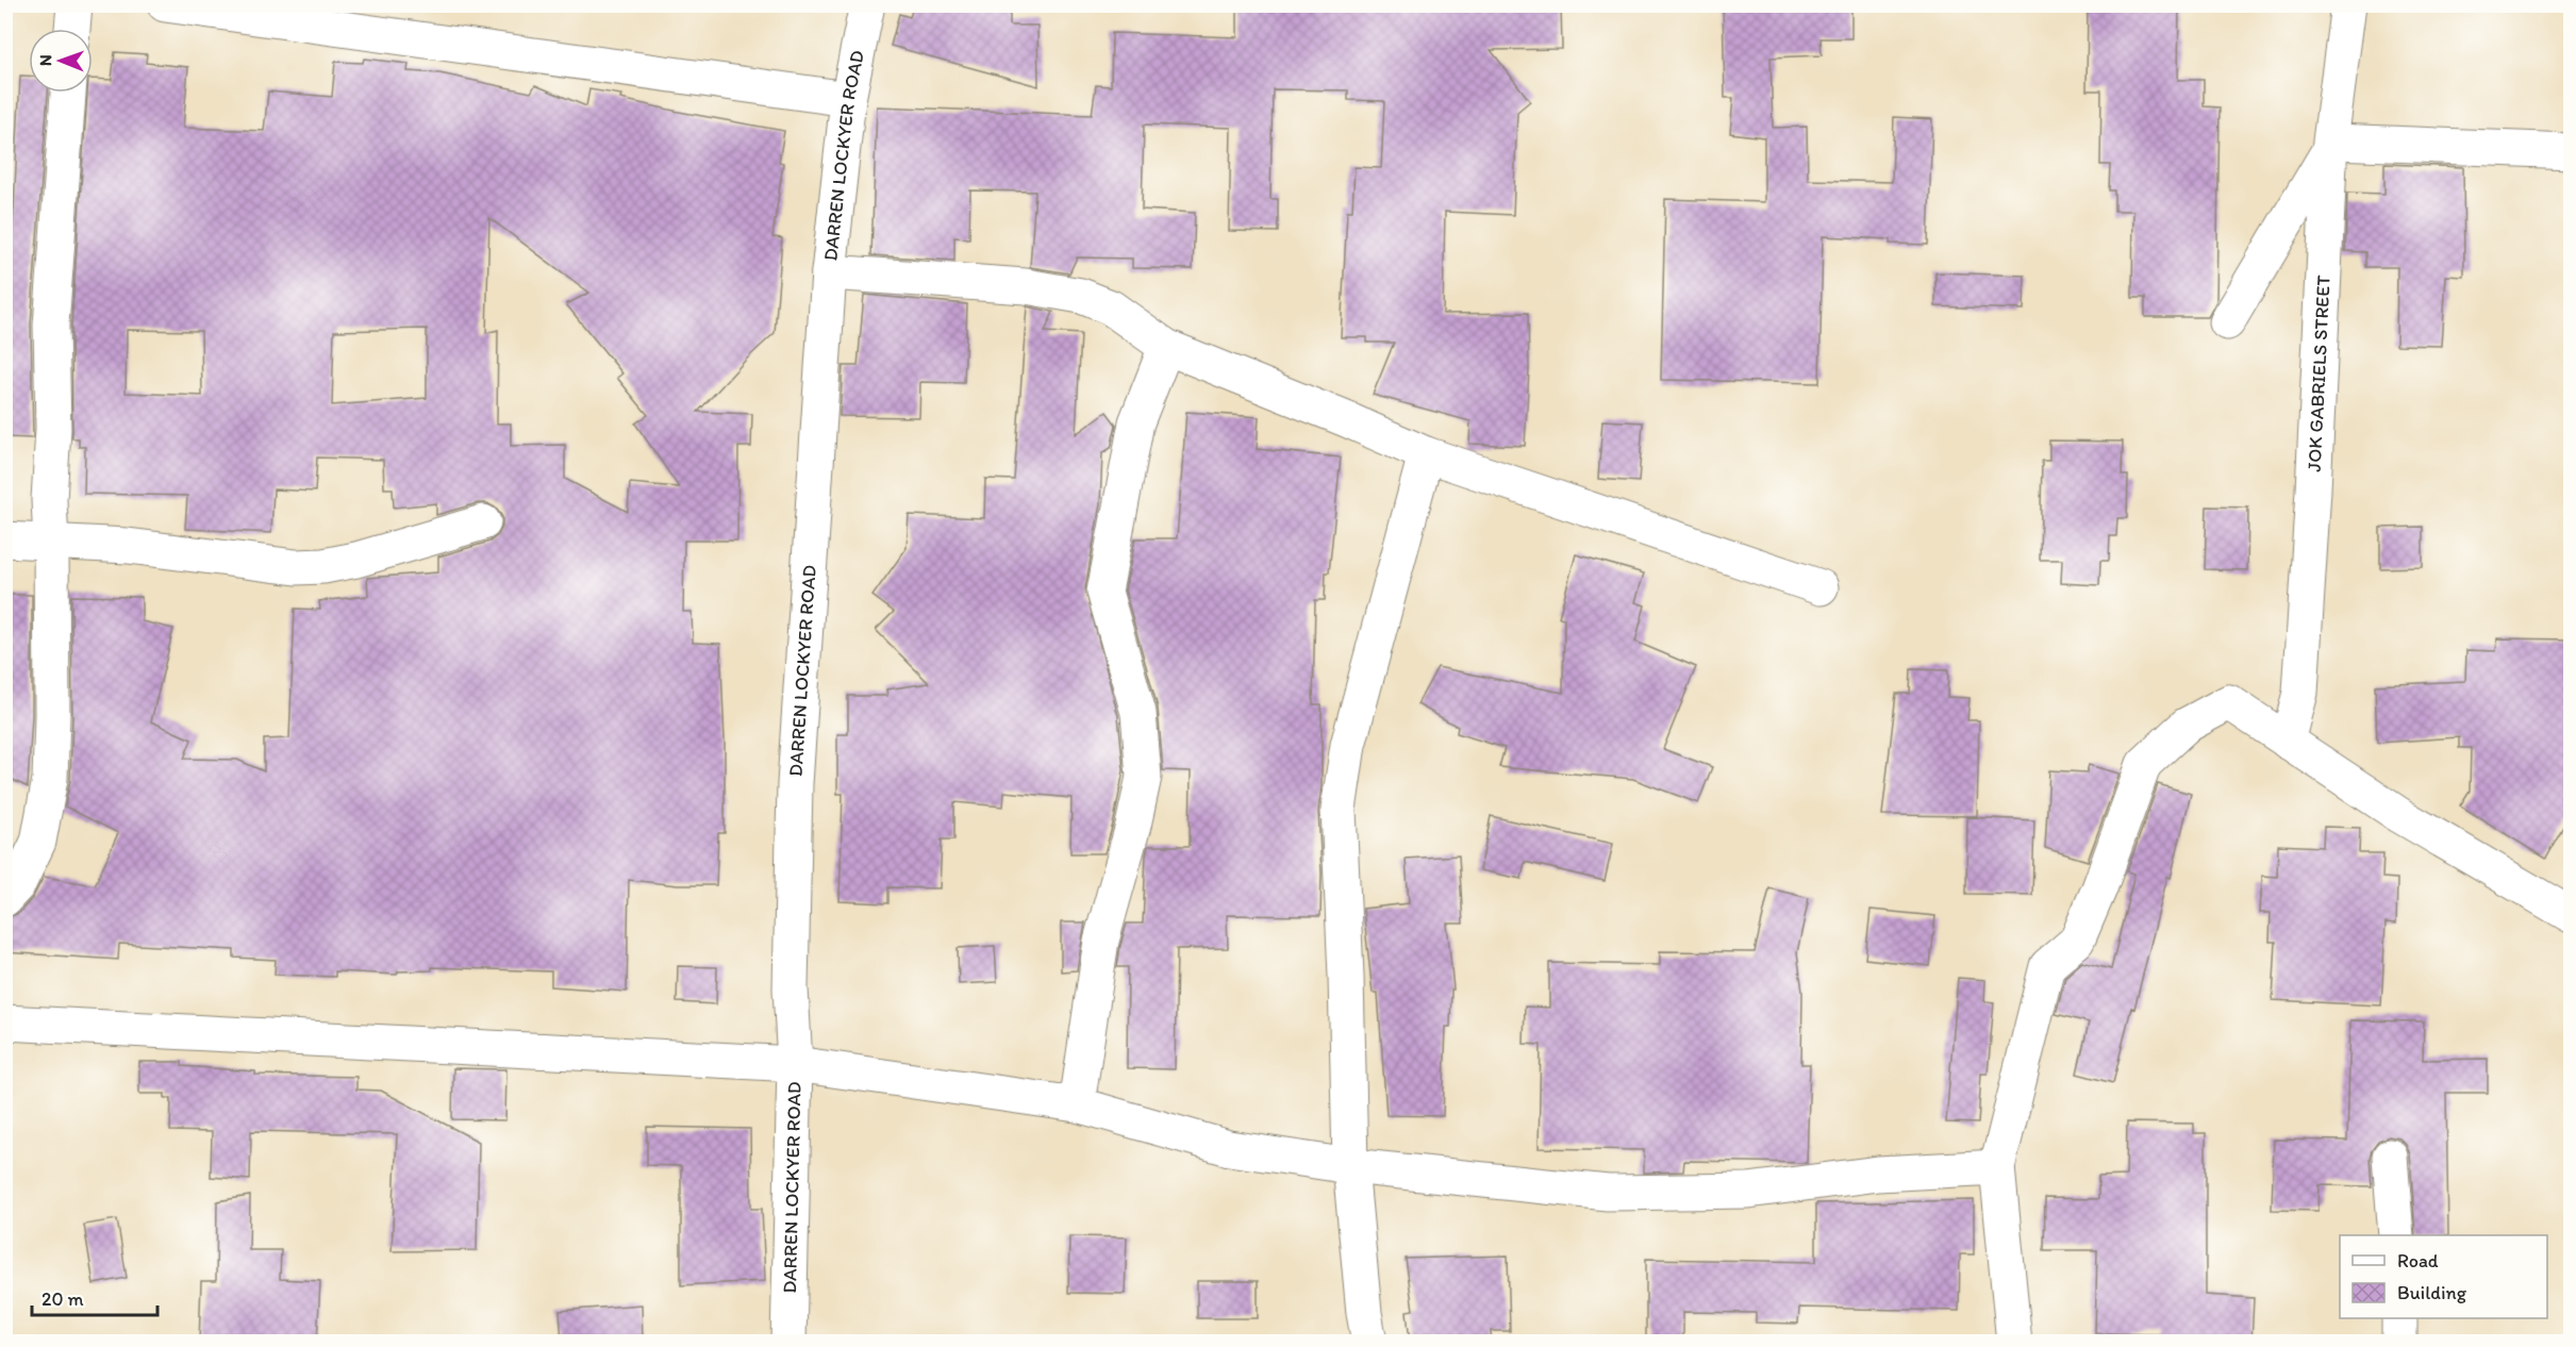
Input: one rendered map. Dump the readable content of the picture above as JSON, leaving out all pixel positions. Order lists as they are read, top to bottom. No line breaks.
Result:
{"streets":{"street":["DARREN LOCKYER ROAD","JOK GABRIELS STREET"]},"legend":["Road","Building"],"scale_bar":"20 m","north":"left"}
